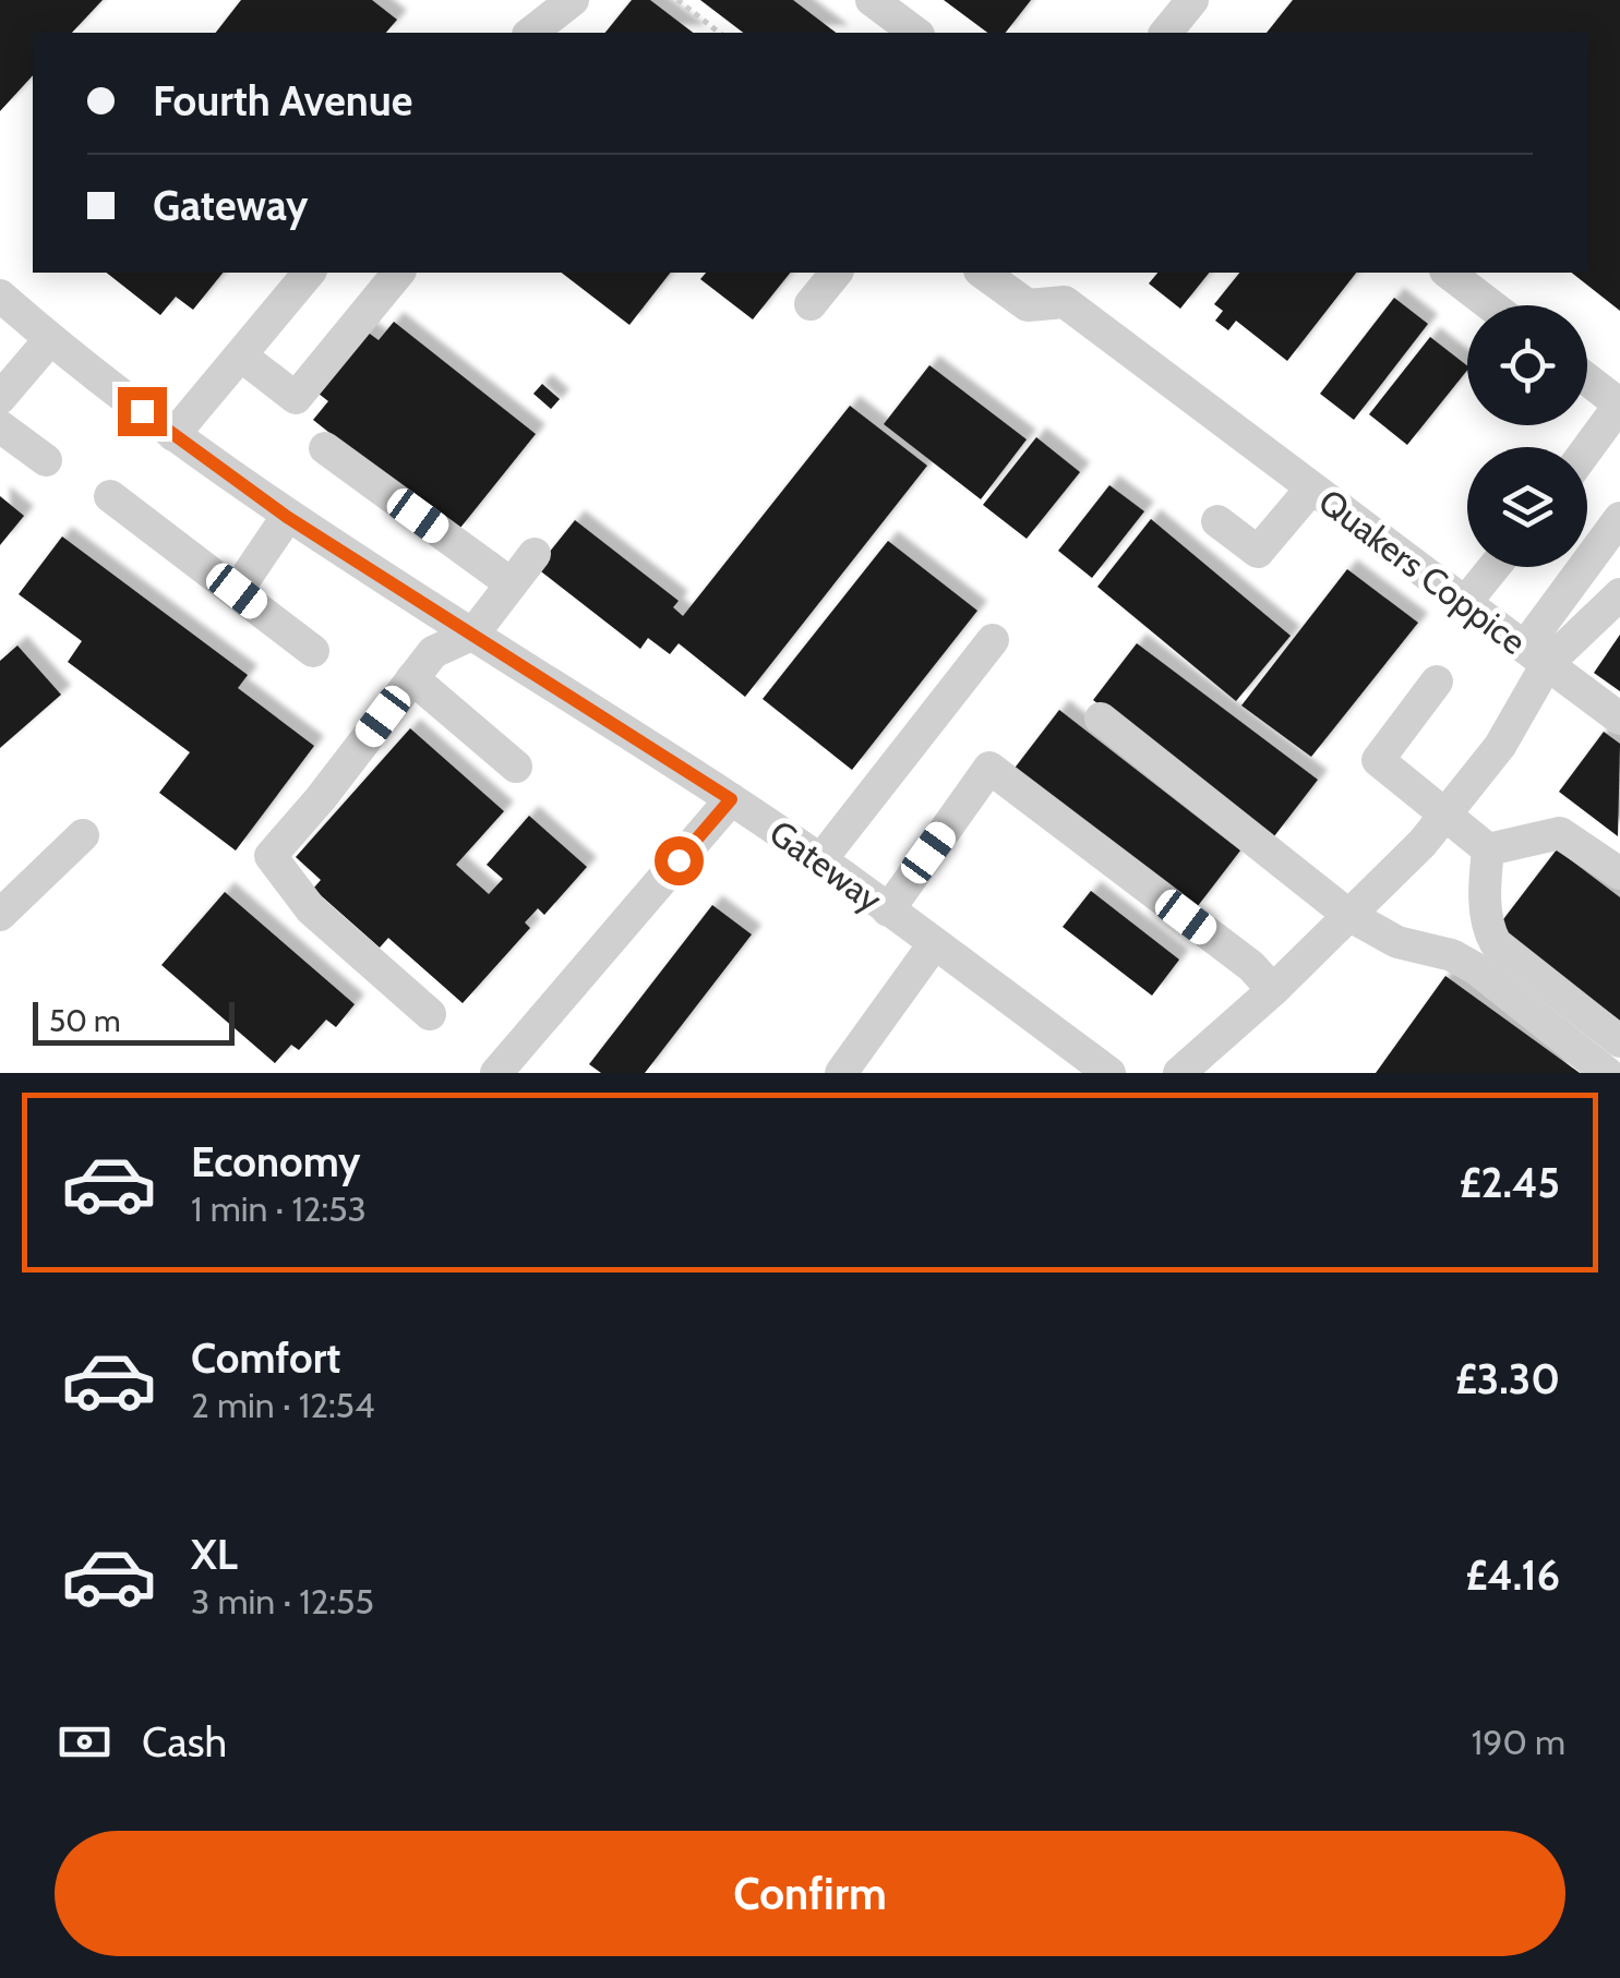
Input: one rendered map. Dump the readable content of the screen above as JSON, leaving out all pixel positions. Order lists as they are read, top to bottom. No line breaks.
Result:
{"streets":{"street":["Quakers Coppice","Gateway"]},"scale_bar":"50 m","page":{"banner":["Fourth Avenue","Gateway"],"scale":"50 m","list":[{"name":"Economy","note":"1 min · 12:53","value":"£2.45"},{"name":"Comfort","note":"2 min · 12:54","value":"£3.30"},{"name":"XL","note":"3 min · 12:55","value":"£4.16"}],"pay":["Cash","190 m"],"buttons":"Confirm"}}
